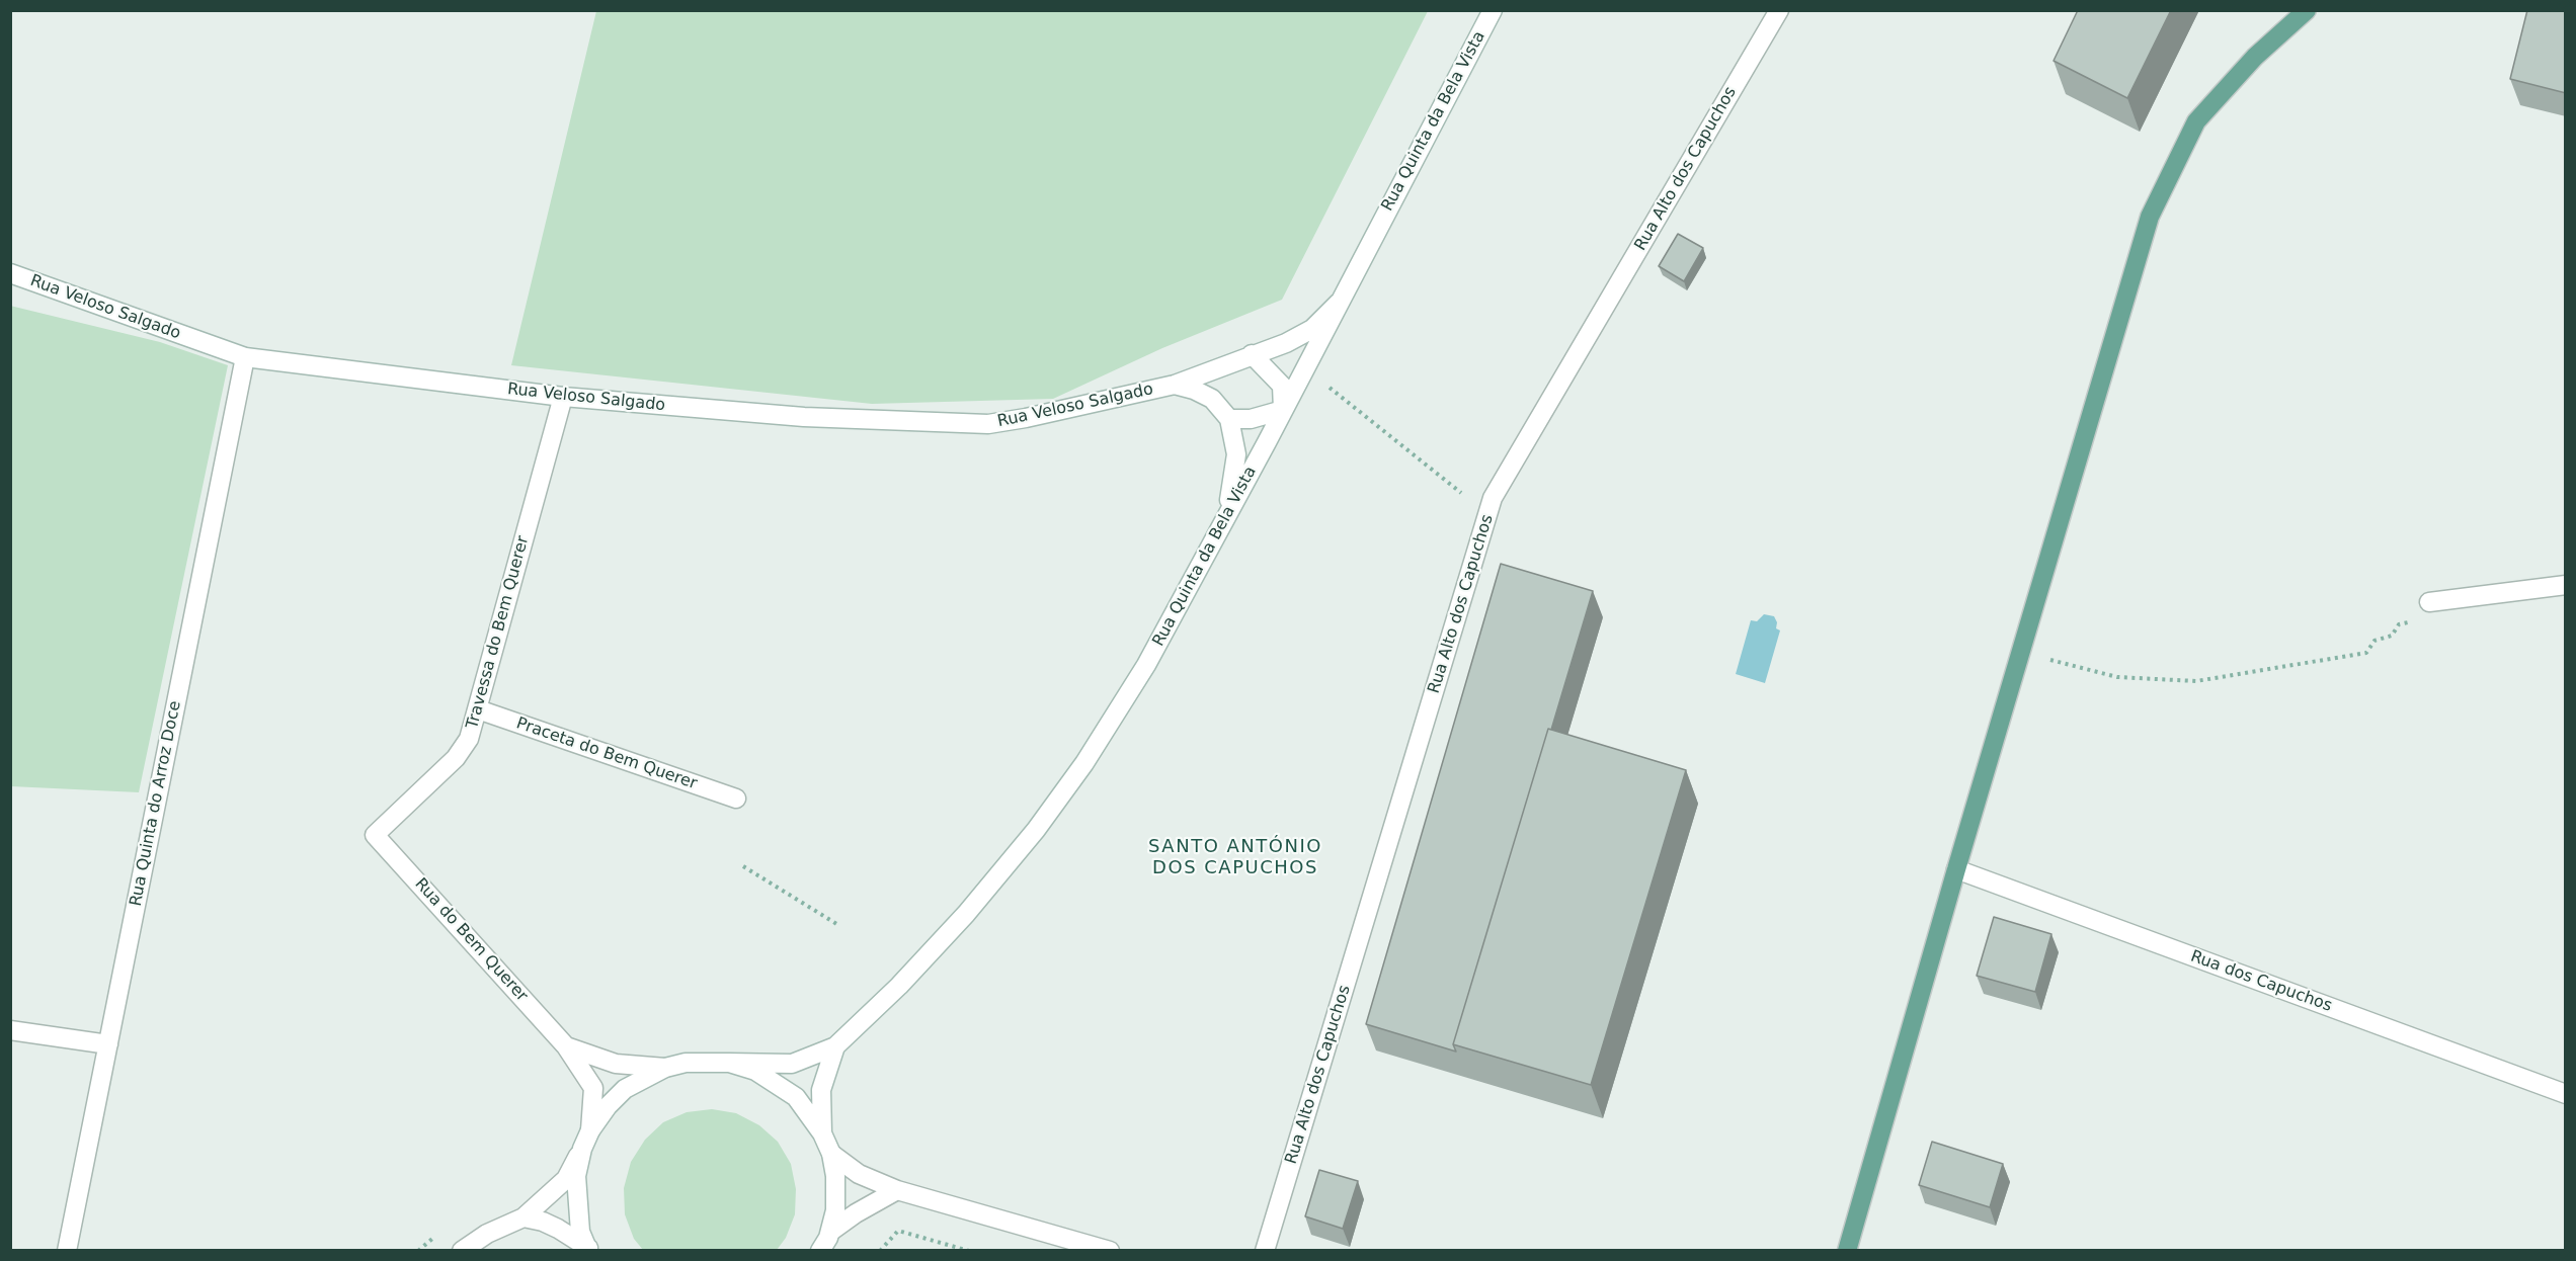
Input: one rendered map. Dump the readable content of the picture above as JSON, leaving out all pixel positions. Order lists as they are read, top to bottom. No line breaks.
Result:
{"streets":{"street":["Rua Quinta da Bela Vista","Rua Alto dos Capuchos","Rua Veloso Salgado","Travessa do Bem Querer","Praceta do Bem Querer","Rua Quinta do Arroz Doce","Rua do Bem Querer","Rua dos Capuchos"]},"crossings":[["Rua Quinta da Bela Vista","Rua Veloso Salgado"],["Rua Veloso Salgado","Travessa do Bem Querer"],["Rua Veloso Salgado","Rua Quinta do Arroz Doce"],["Travessa do Bem Querer","Praceta do Bem Querer"],["Travessa do Bem Querer","Rua do Bem Querer"]],"districts":["SANTO ANTÓNIO DOS CAPUCHOS"]}
